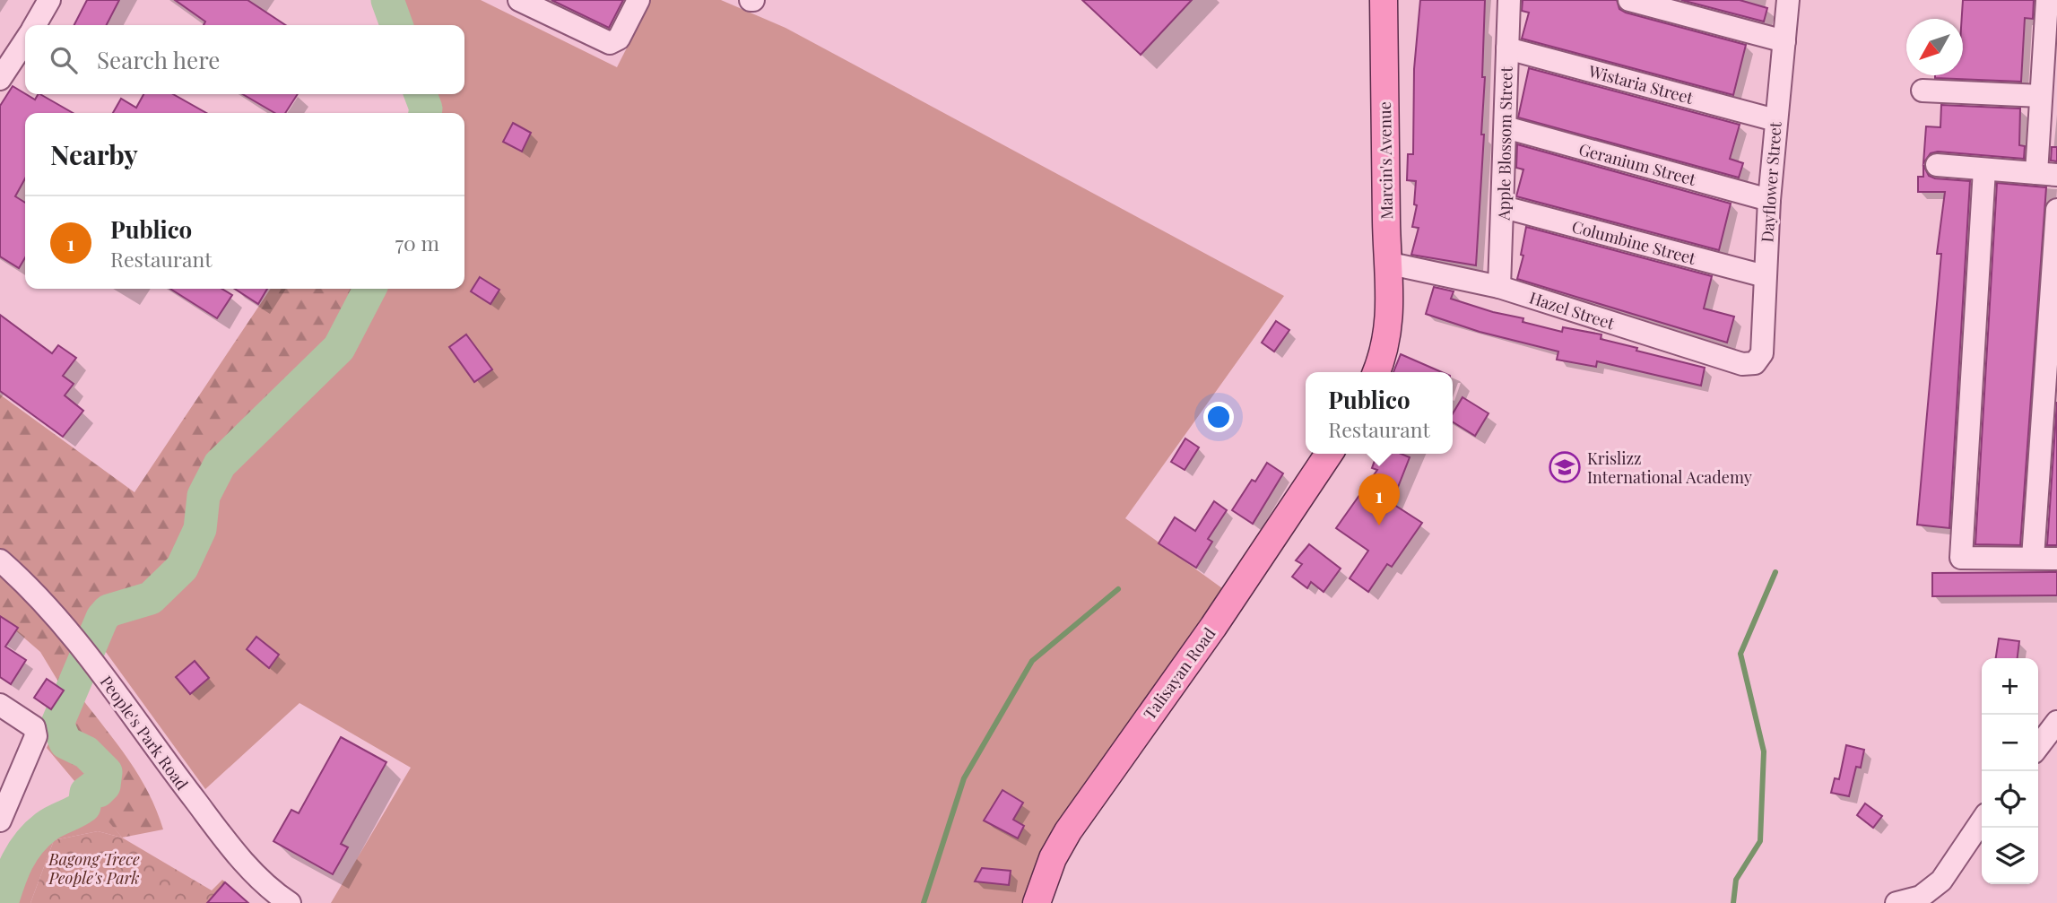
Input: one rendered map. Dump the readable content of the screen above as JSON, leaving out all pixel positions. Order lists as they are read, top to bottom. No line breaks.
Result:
{"streets":{"main road":["Marcin's Avenue","Talisayan Road"],"street":["Wistaria Street","Apple Blossom Street","Geranium Street","Dayflower Street","Columbine Street","Hazel Street","People's Park Road"]},"crossings":[["Wistaria Street","Apple Blossom Street"],["Wistaria Street","Dayflower Street"],["Apple Blossom Street","Geranium Street"],["Apple Blossom Street","Columbine Street"],["Apple Blossom Street","Hazel Street"],["Marcin's Avenue","Hazel Street"],["Geranium Street","Dayflower Street"],["Dayflower Street","Columbine Street"],["Dayflower Street","Hazel Street"]],"parks":["Bagong Trece People's Park"],"places":{"school or university":["Krislizz International Academy"]},"north":"bottom left","page":{"search":"Search here","heading":"Nearby","list":[{"mark":"1","name":"Publico","note":"Restaurant","value":"70 m"}],"popup":["Publico","Restaurant"],"pins":"1","map_buttons":["+","−"]}}
